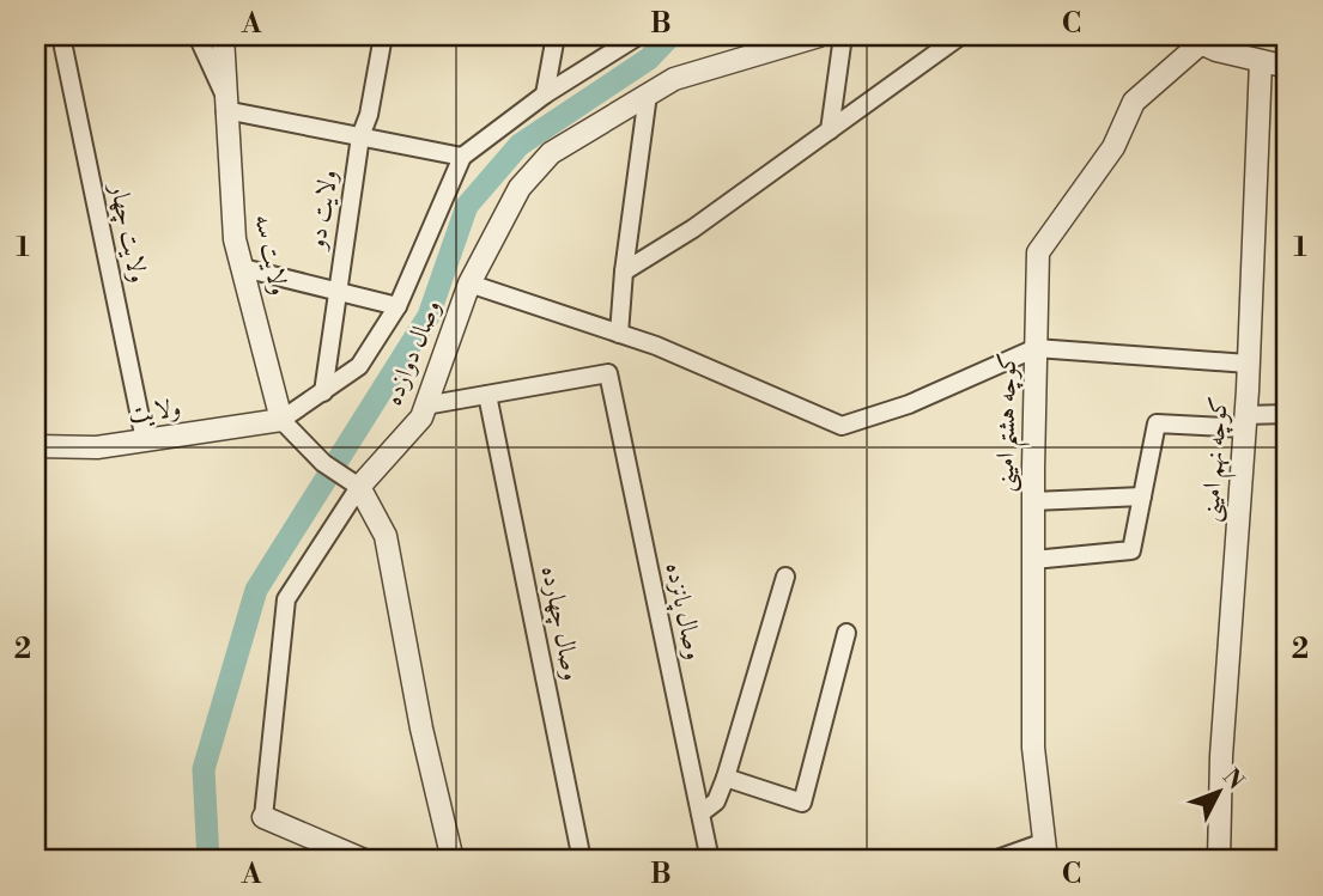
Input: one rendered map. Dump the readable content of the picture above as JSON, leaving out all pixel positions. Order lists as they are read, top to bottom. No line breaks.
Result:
{"streets":{"street":["ولایت دو","ولایت چهار","ولایت سه","وصال دوازده","ولایت","کوچه هشتم امینی","کوچه نهم امینی","وصال پانزده","وصال چهارده"]},"crossings":[["ولایت چهار","ولایت"],["ولایت سه","ولایت"],["وصال پانزده","وصال چهارده"]],"north":"top right","grid":{"columns":["A","B","C"],"rows":["1","2"]}}
